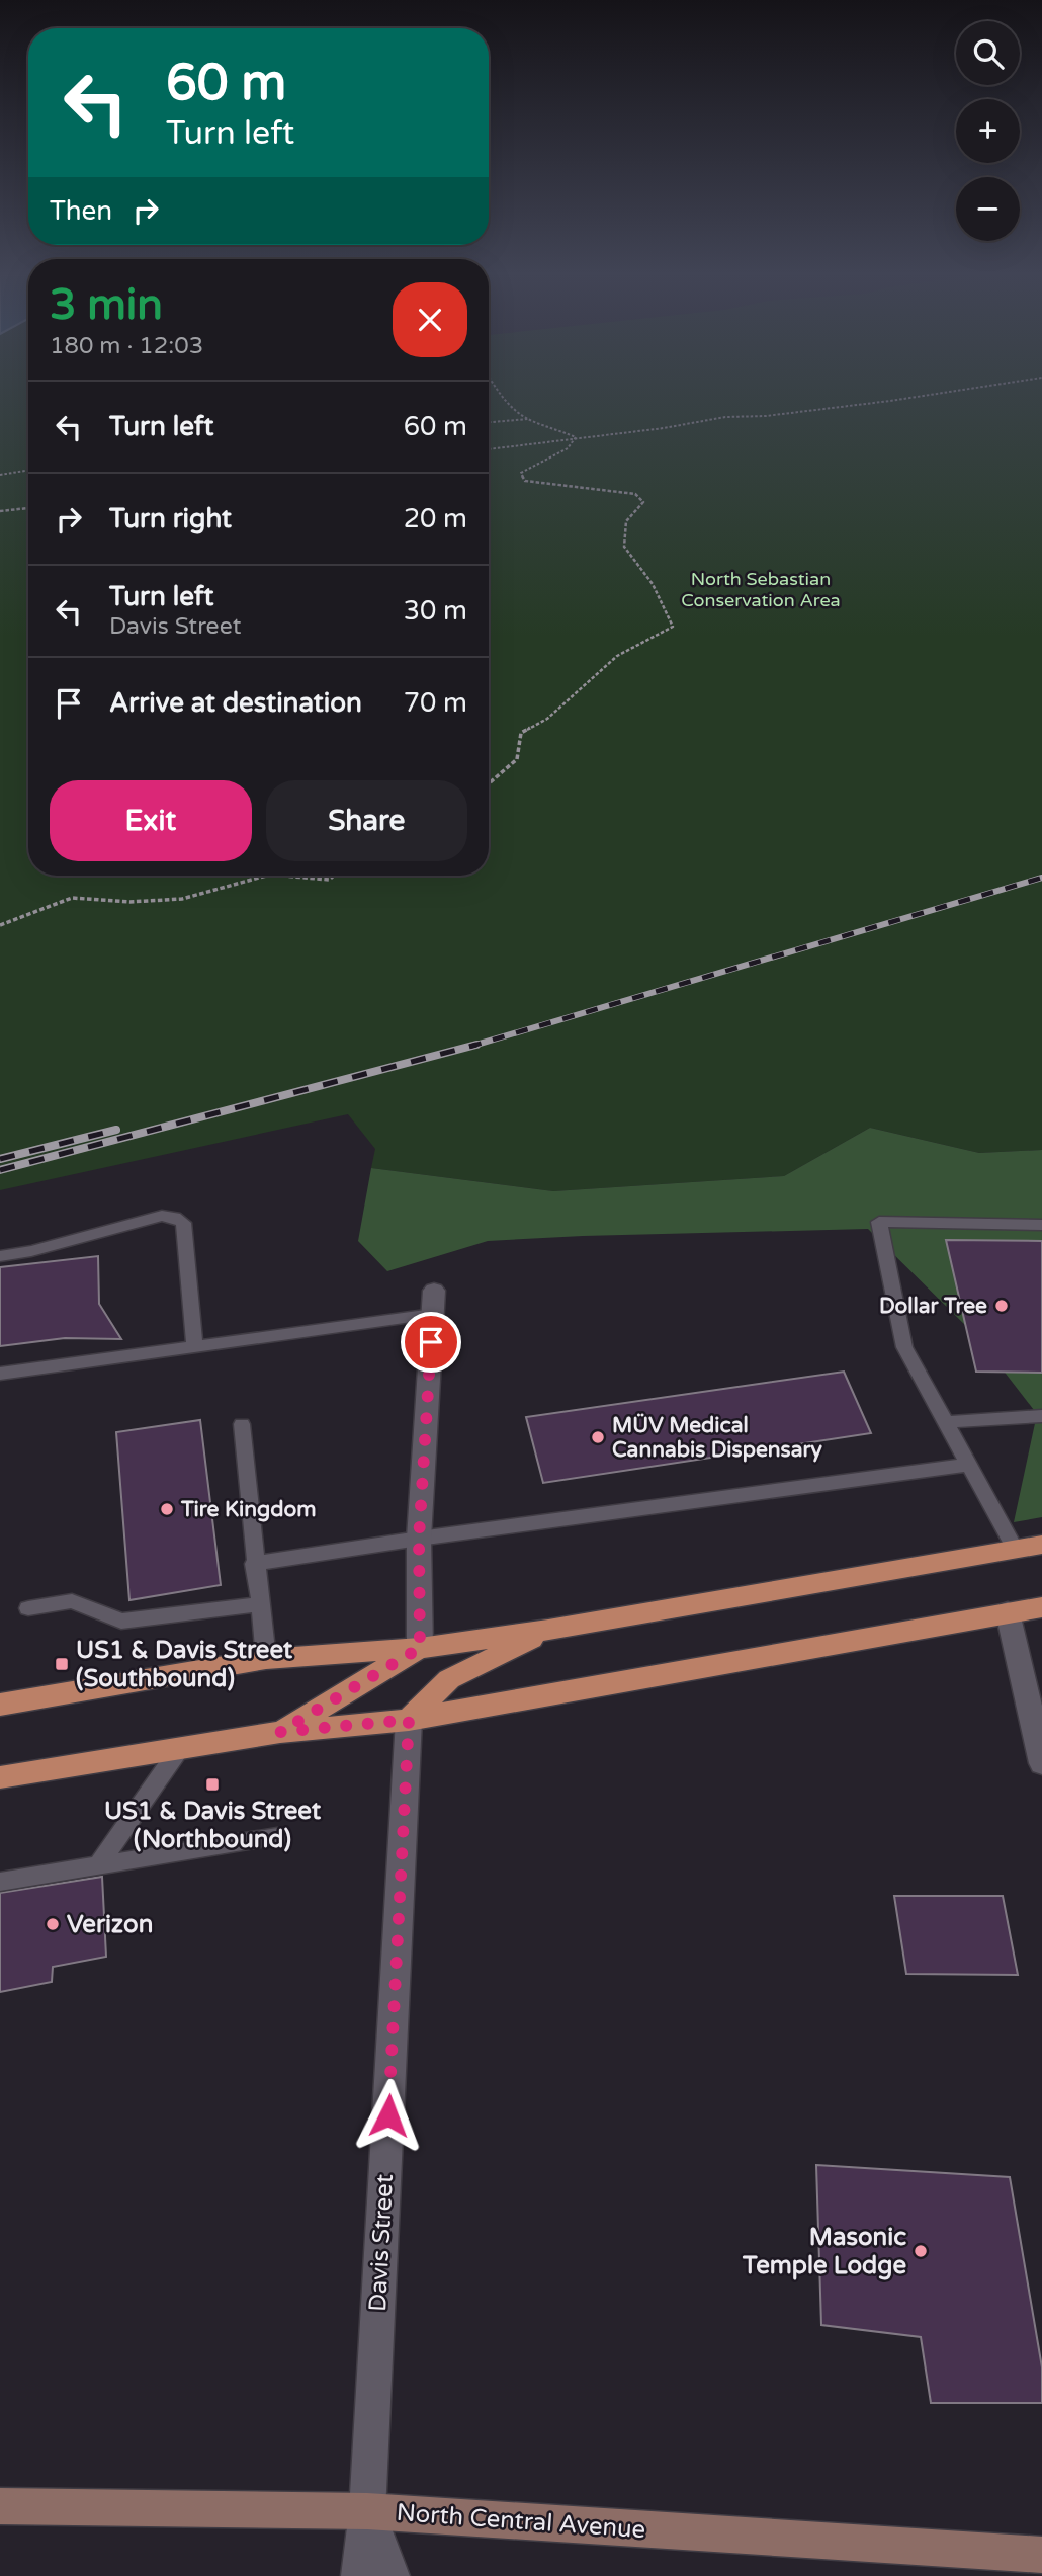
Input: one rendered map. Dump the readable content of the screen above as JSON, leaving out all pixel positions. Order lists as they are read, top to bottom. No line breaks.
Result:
{"streets":{"street":["Davis Street","North Central Avenue"]},"crossings":[["Davis Street","North Central Avenue"]],"parks":["North Sebastian Conservation Area"],"places":{"other":["Dollar Tree","MÜV Medical Cannabis Dispensary","Tire Kingdom","Verizon","Masonic Temple Lodge"],"transit":["US1 & Davis Street (Southbound)","US1 & Davis Street (Northbound)"]},"page":{"map_buttons":["+","−"],"turn":["60 m","Turn left"],"then":"Then","heading":["3 min","180 m · 12:03"],"list":[{"name":"Turn left","value":"60 m"},{"name":"Turn right","value":"20 m"},{"name":"Turn left","note":"Davis Street","value":"30 m"},{"name":"Arrive at destination","value":"70 m"}],"buttons":["Exit","Share"]}}
